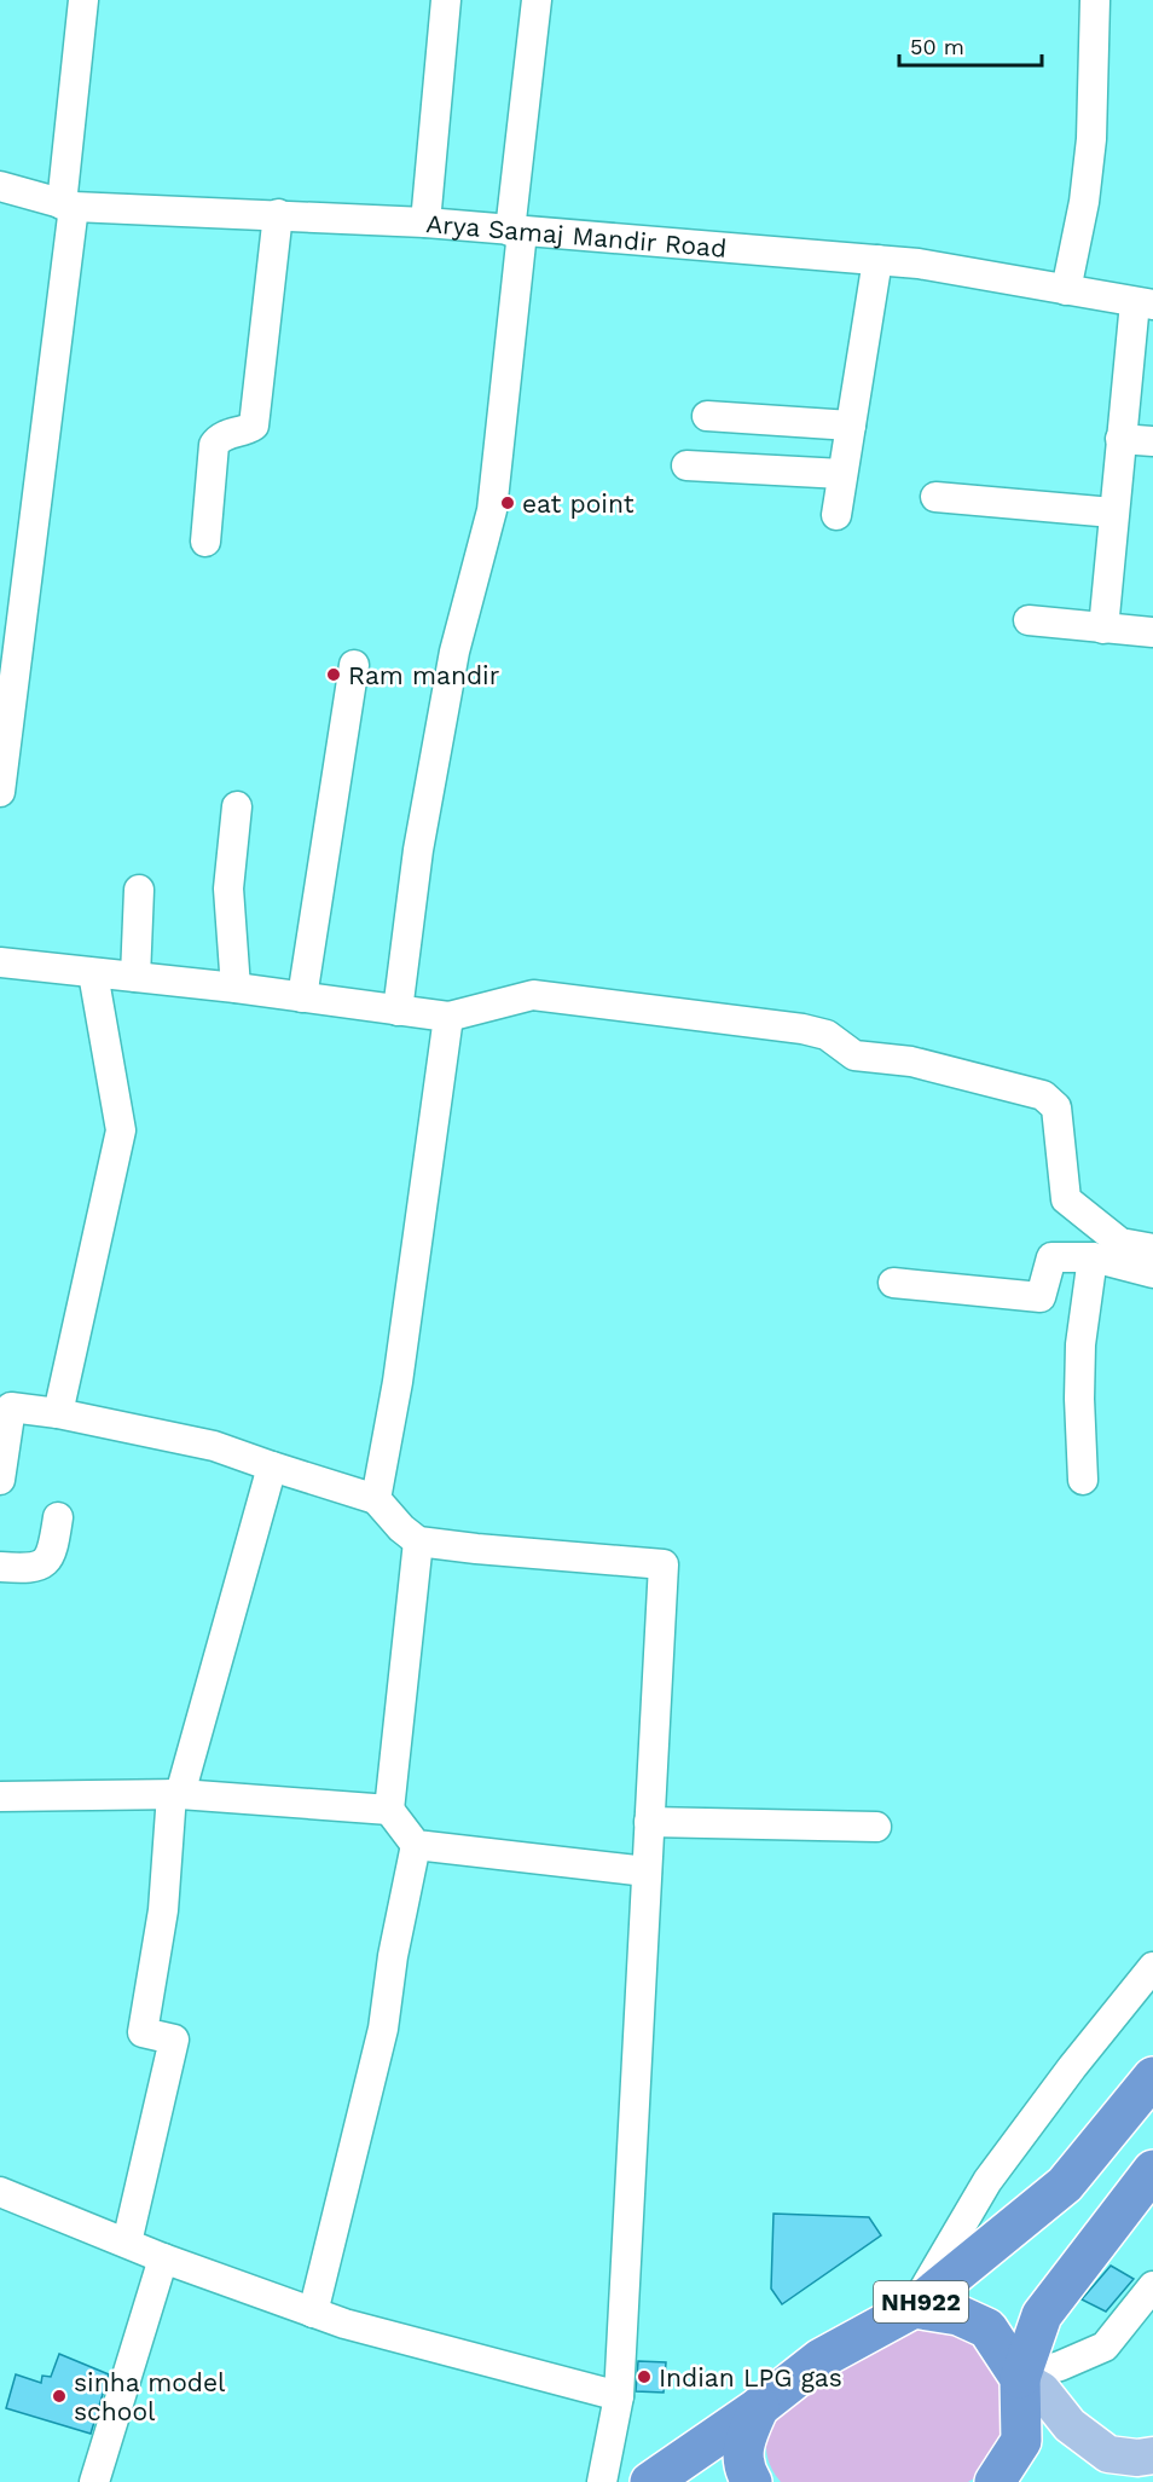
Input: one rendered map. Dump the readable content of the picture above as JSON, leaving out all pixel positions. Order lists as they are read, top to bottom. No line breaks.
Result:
{"streets":{"highway":["NH922"],"street":["Arya Samaj Mandir Road"]},"places":["eat point","Ram mandir","Indian LPG gas","sinha model school"],"scale_bar":"50 m"}
